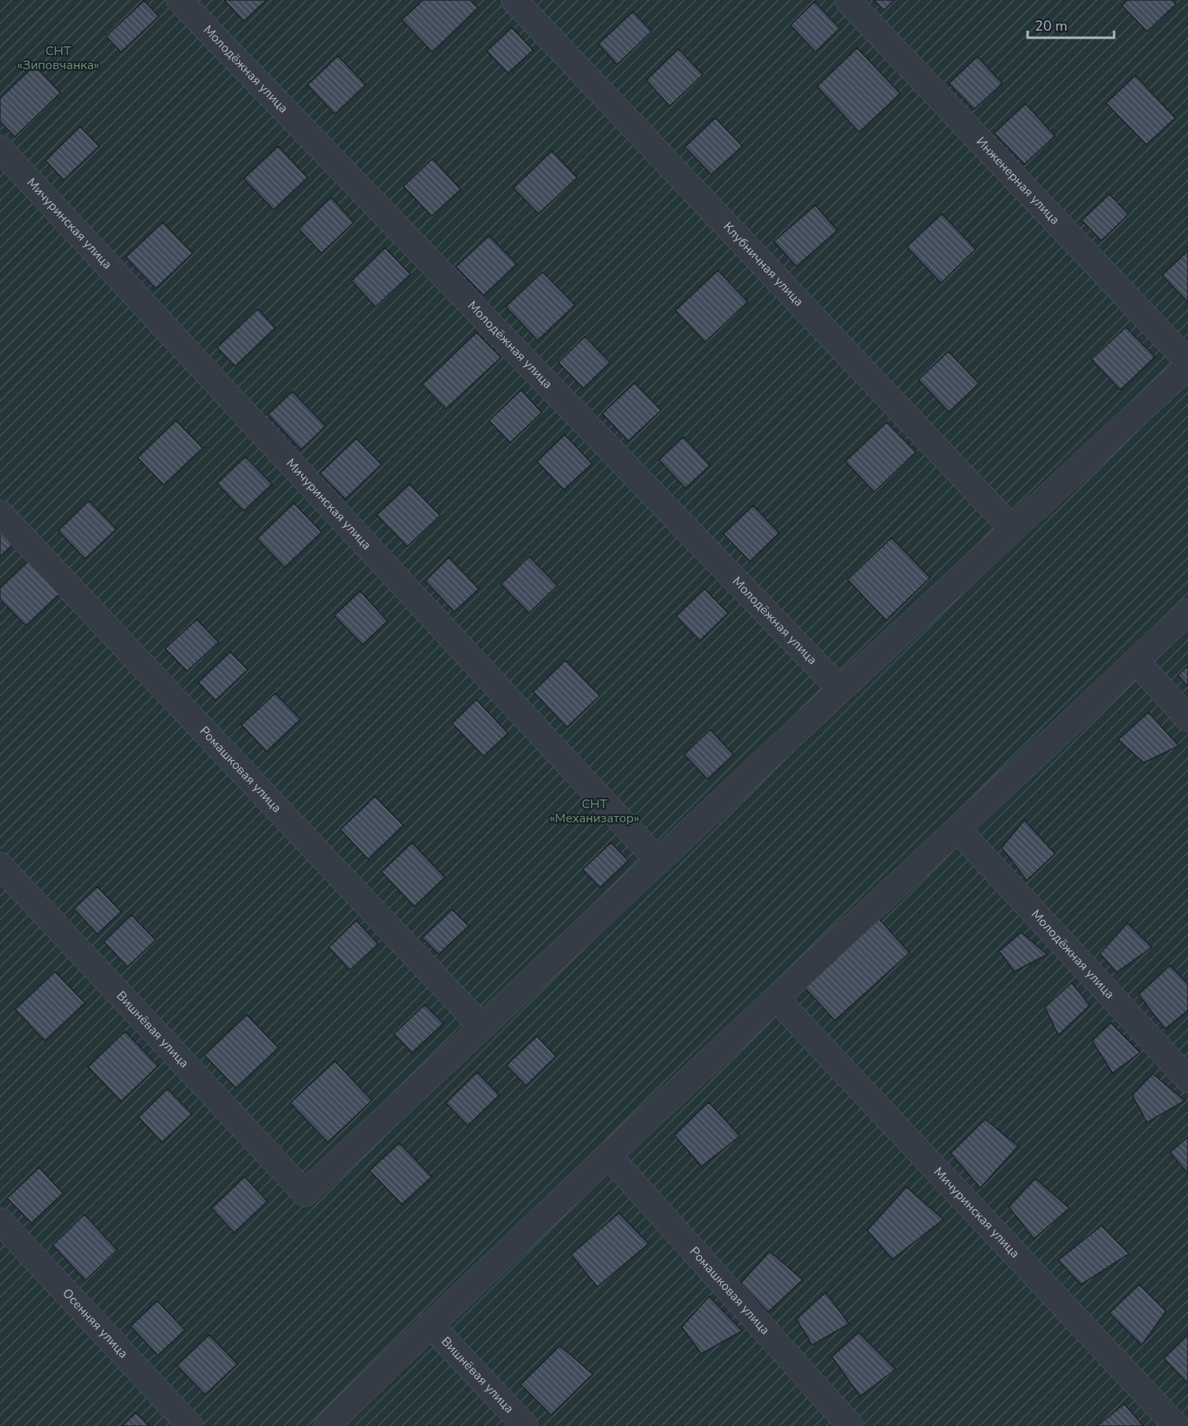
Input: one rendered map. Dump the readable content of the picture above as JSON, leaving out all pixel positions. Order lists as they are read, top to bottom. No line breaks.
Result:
{"streets":{"street":["Молодёжная улица","Инженерная улица","Мичуринская улица","Клубничная улица","Ромашковая улица","Вишнёвая улица","Осенняя улица"]},"crossings":[["Ромашковая улица","Вишнёвая улица"]],"parks":["СНТ «Зиповчанка»","СНТ «Механизатор»"],"scale_bar":"20 m"}
